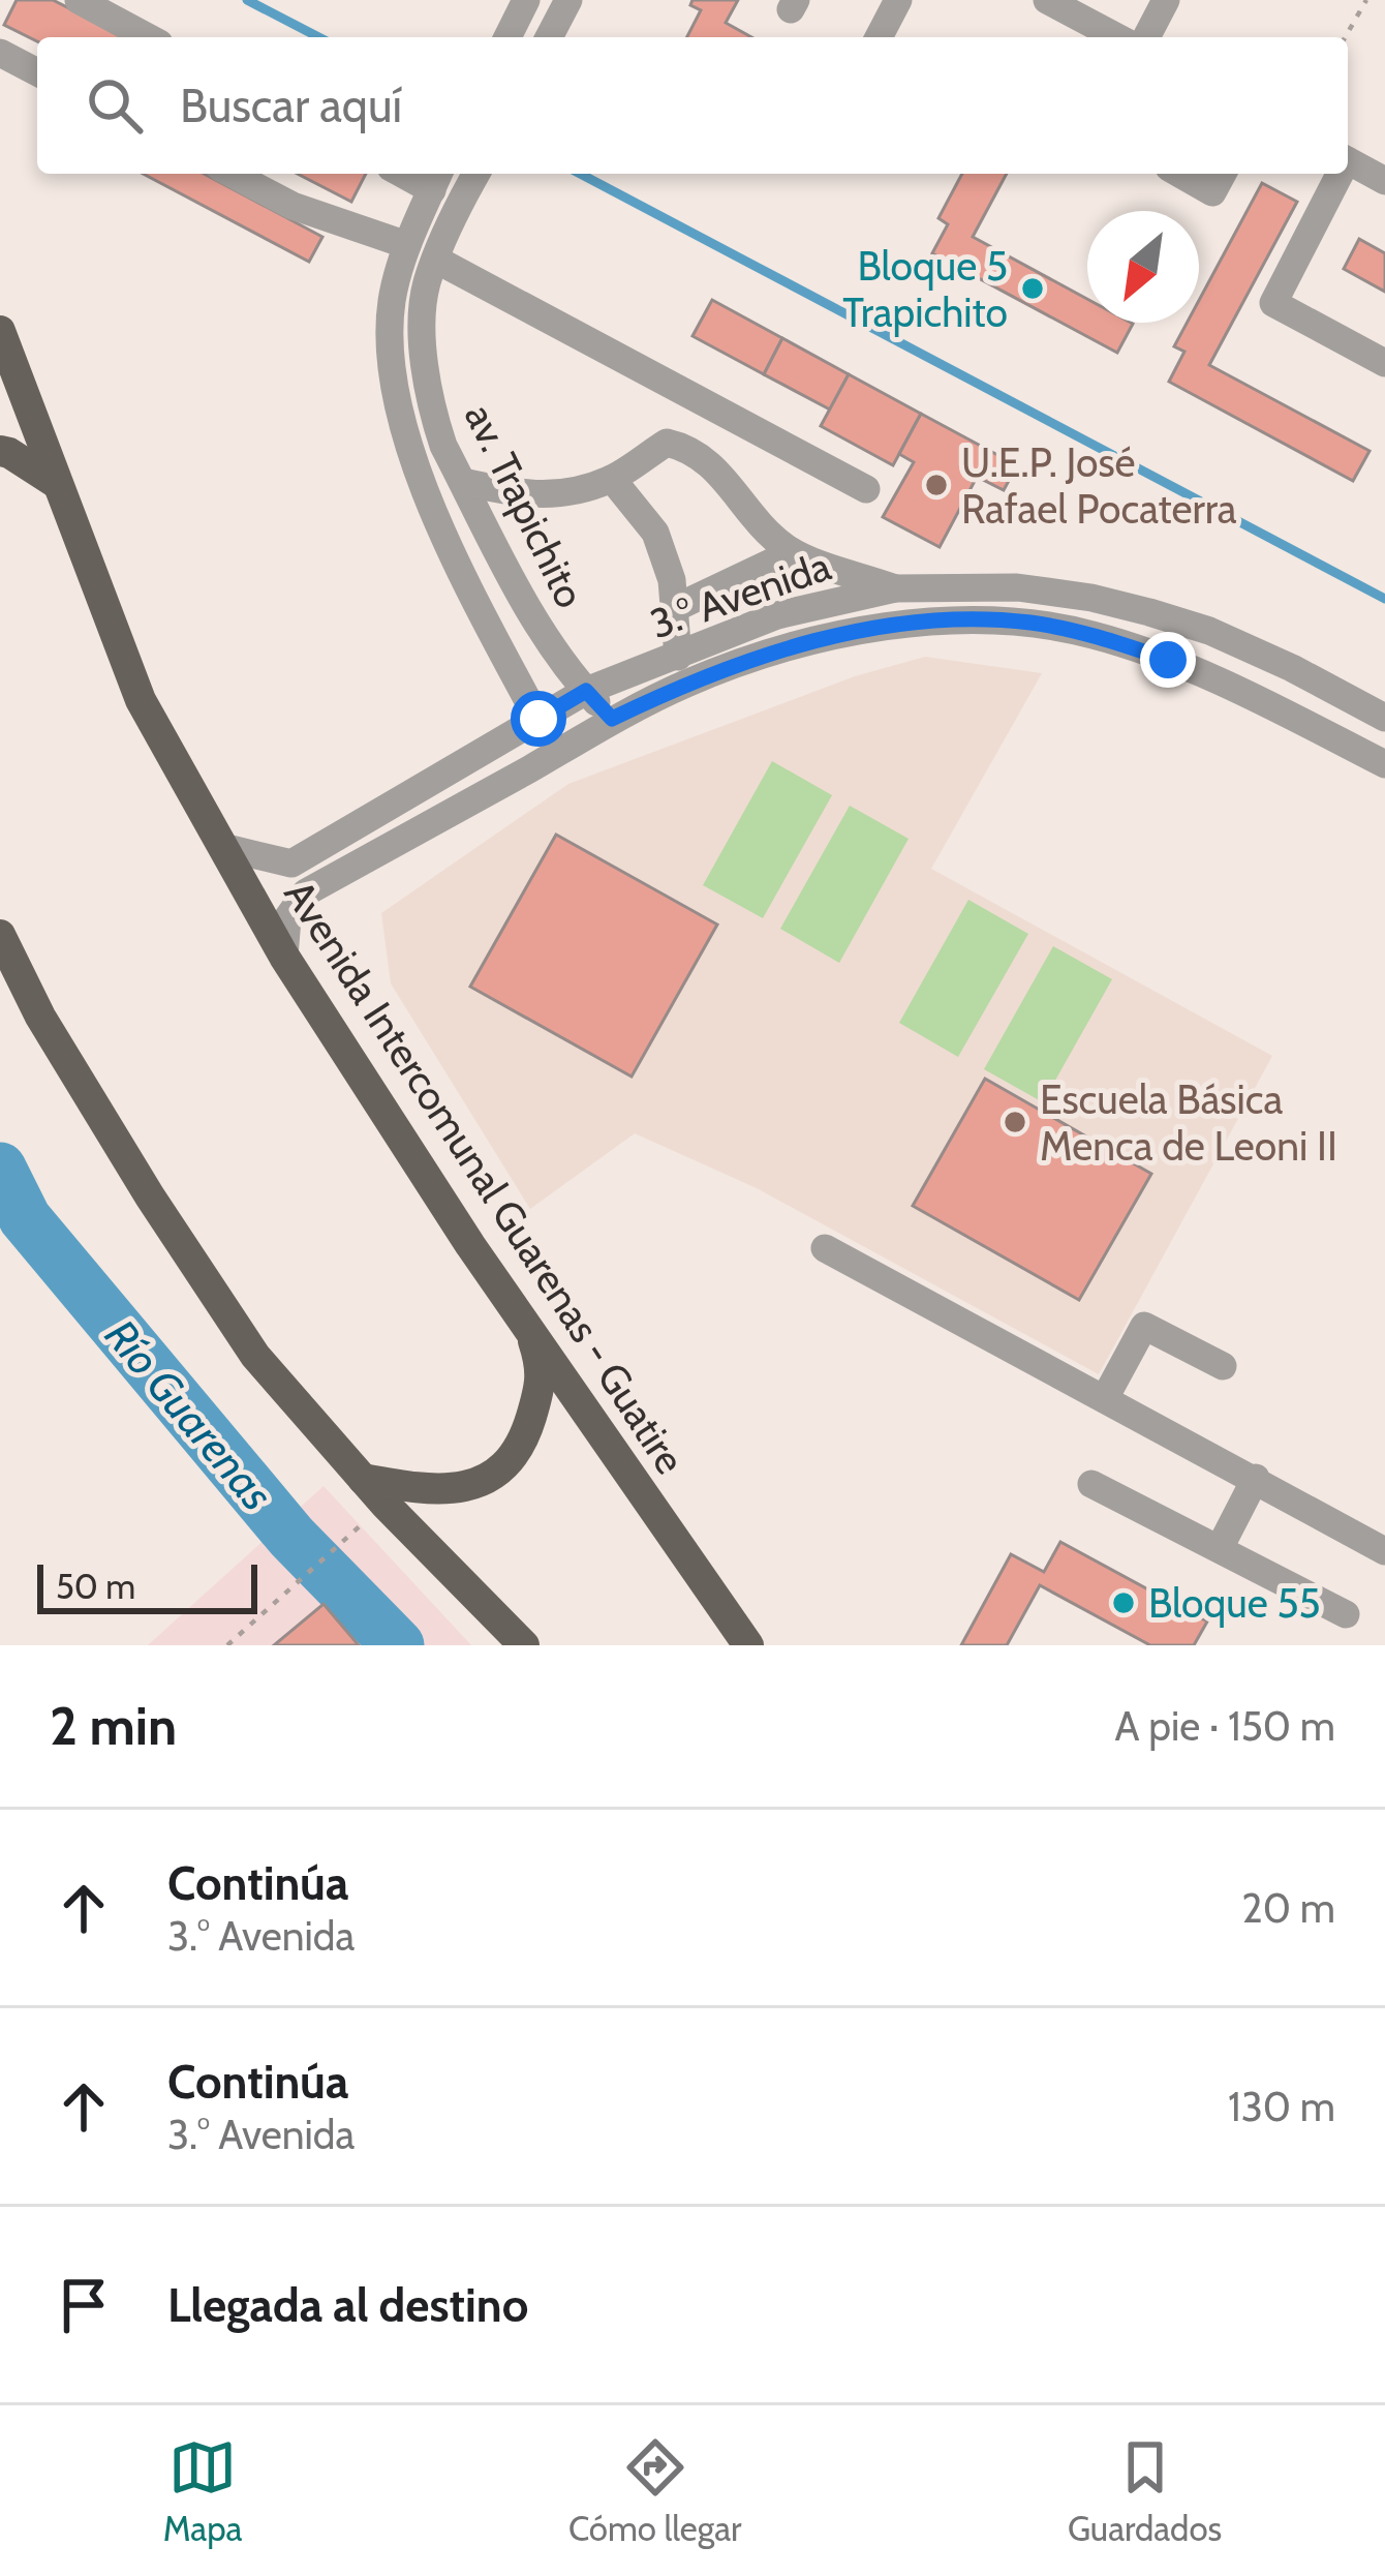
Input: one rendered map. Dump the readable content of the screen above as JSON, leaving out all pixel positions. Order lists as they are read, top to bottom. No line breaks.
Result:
{"streets":{"main road":["Avenida Intercomunal Guarenas - Guatire"],"street":["av. Trapichito","3.° Avenida"]},"crossings":[["av. Trapichito","3.° Avenida"],["3.° Avenida","Avenida Intercomunal Guarenas - Guatire"]],"water":["Río Guarenas"],"places":["Bloque 5 Trapichito","U.E.P. José Rafael Pocaterra","Escuela Básica Menca de Leoni II","Bloque 55"],"scale_bar":"50 m","north":"bottom left","page":{"search":"Buscar aquí","scale":"50 m","heading":["2 min","A pie · 150 m"],"list":[["Continúa","3.° Avenida","20 m"],["Continúa","3.° Avenida","130 m"],"Llegada al destino"],"nav":["Mapa","Cómo llegar","Guardados"]}}
